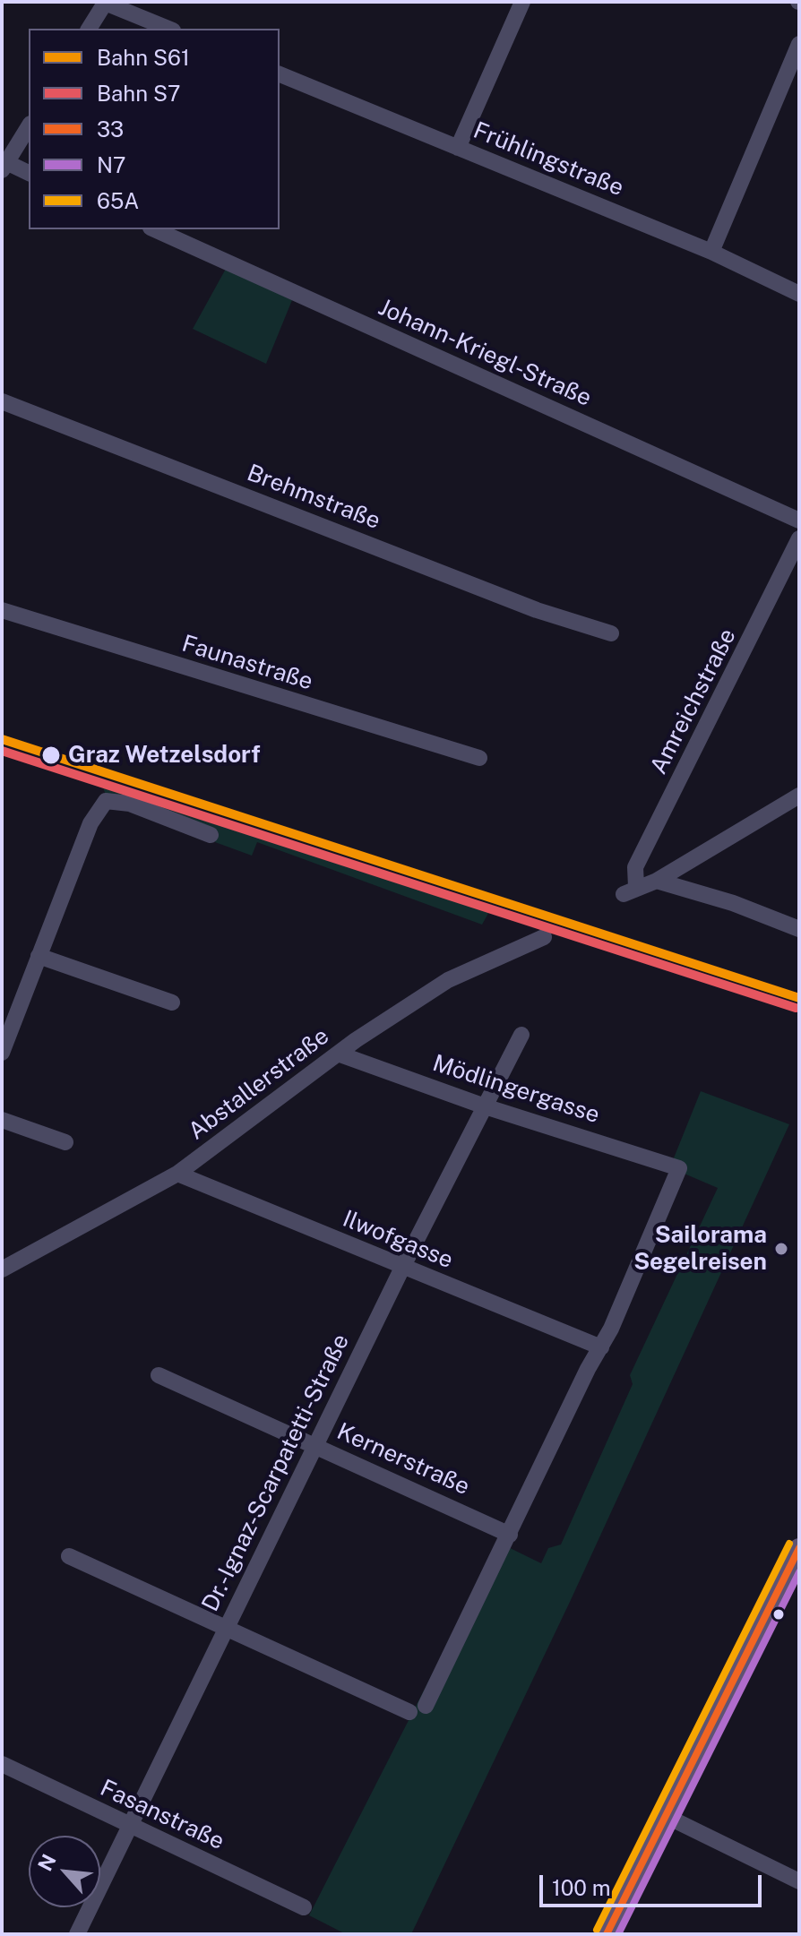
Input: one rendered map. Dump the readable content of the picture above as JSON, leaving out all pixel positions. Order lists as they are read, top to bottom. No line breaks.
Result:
{"streets":{"street":["Frühlingstraße","Johann-Kriegl-Straße","Brehmstraße","Faunastraße","Amreichstraße","Abstallerstraße","Mödlingergasse","Ilwofgasse","Kernerstraße","Dr.-Ignaz-Scarpatetti-Straße","Fasanstraße"]},"crossings":[["Abstallerstraße","Mödlingergasse"],["Abstallerstraße","Ilwofgasse"],["Mödlingergasse","Ilwofgasse"],["Mödlingergasse","Dr.-Ignaz-Scarpatetti-Straße"],["Ilwofgasse","Dr.-Ignaz-Scarpatetti-Straße"],["Kernerstraße","Dr.-Ignaz-Scarpatetti-Straße"],["Dr.-Ignaz-Scarpatetti-Straße","Fasanstraße"]],"places":["Graz Wetzelsdorf","Sailorama Segelreisen"],"lines":["rail line S61","rail line S7","transit line 65A","transit line 33","transit line N7"],"legend":["Bahn S61","Bahn S7","33","N7","65A"],"scale_bar":"100 m","north":"top left"}
